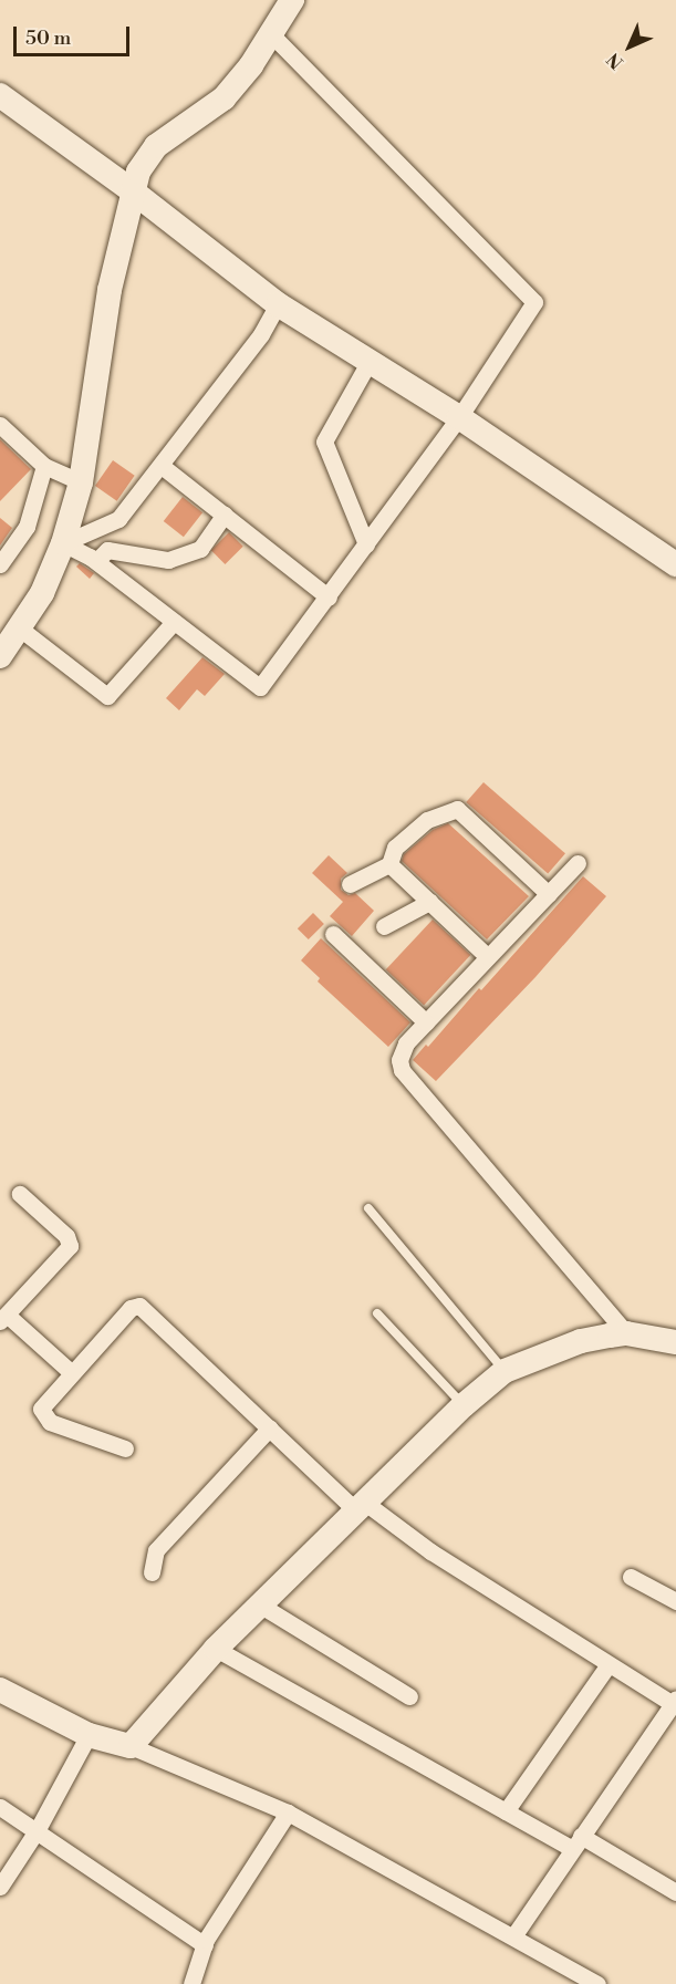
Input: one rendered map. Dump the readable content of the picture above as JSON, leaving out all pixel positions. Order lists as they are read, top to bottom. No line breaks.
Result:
{"scale_bar":"50 m","north":"bottom left"}
